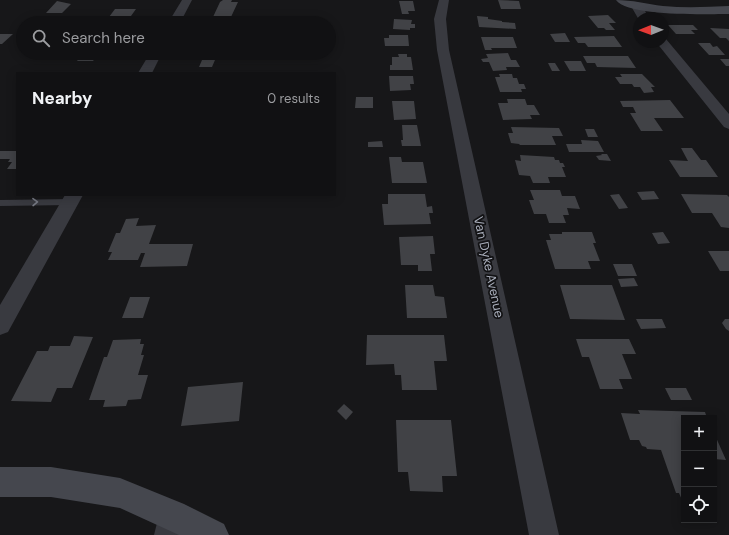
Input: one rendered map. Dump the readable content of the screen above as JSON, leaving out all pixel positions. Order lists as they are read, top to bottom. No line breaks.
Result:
{"streets":{"street":["Van Dyke Avenue"]},"north":"left","page":{"search":"Search here","heading":["Nearby","0 results"],"map_buttons":["+","−"]}}
